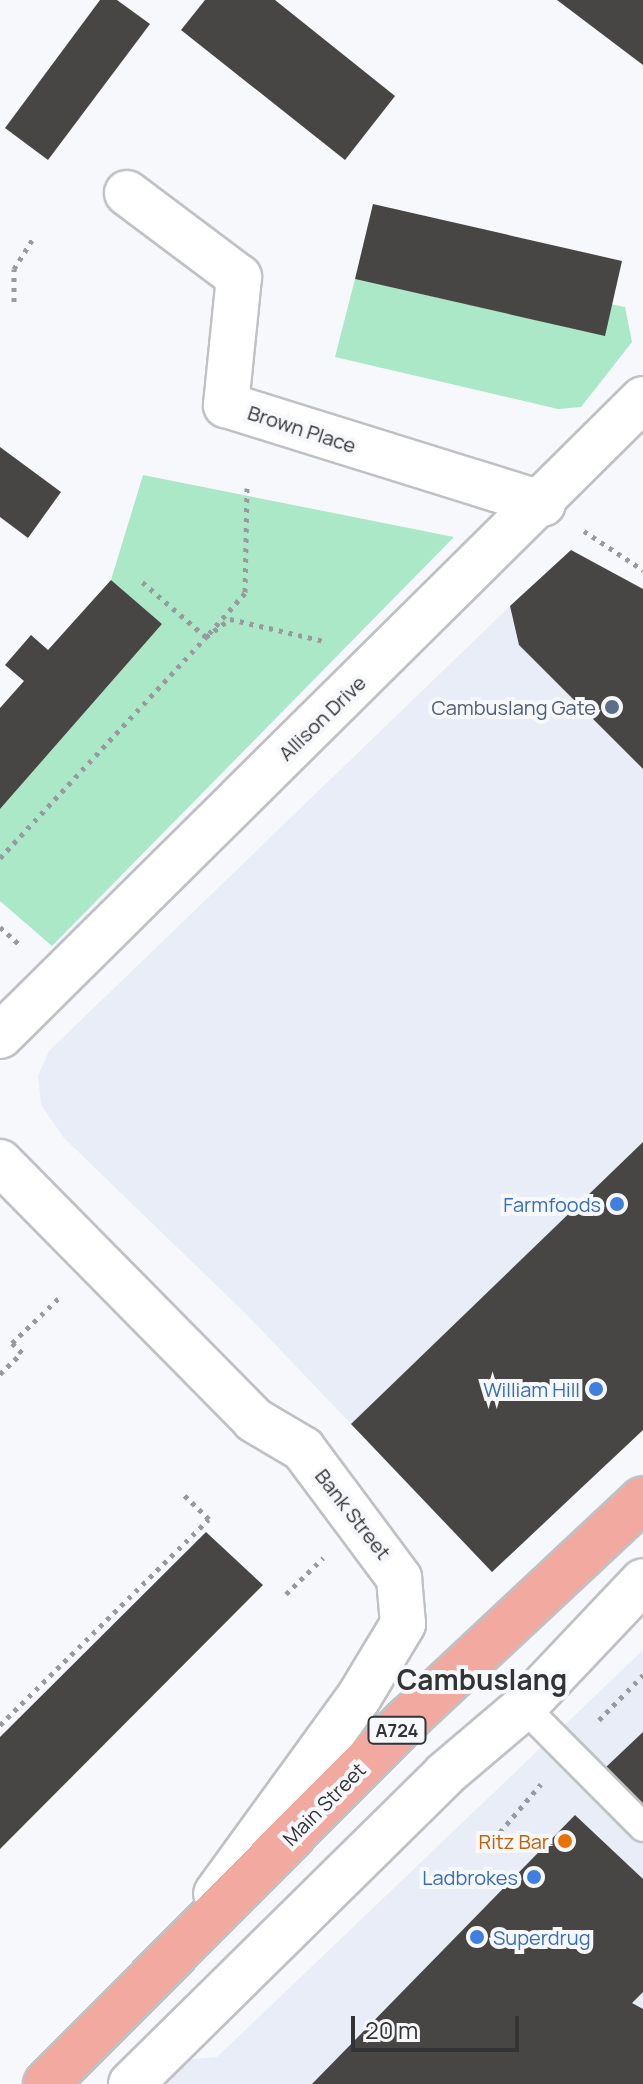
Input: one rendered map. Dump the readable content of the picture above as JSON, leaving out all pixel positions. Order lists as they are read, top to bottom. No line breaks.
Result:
{"streets":{"main road":["A724","Main Street"],"street":["Brown Place","Allison Drive","Bank Street"]},"crossings":[["Brown Place","Allison Drive"],["Bank Street","Main Street"]],"districts":["Cambuslang"],"places":["Cambuslang Gate","Farmfoods","William Hill","Ritz Bar","Ladbrokes","Superdrug"],"scale_bar":"20 m"}
